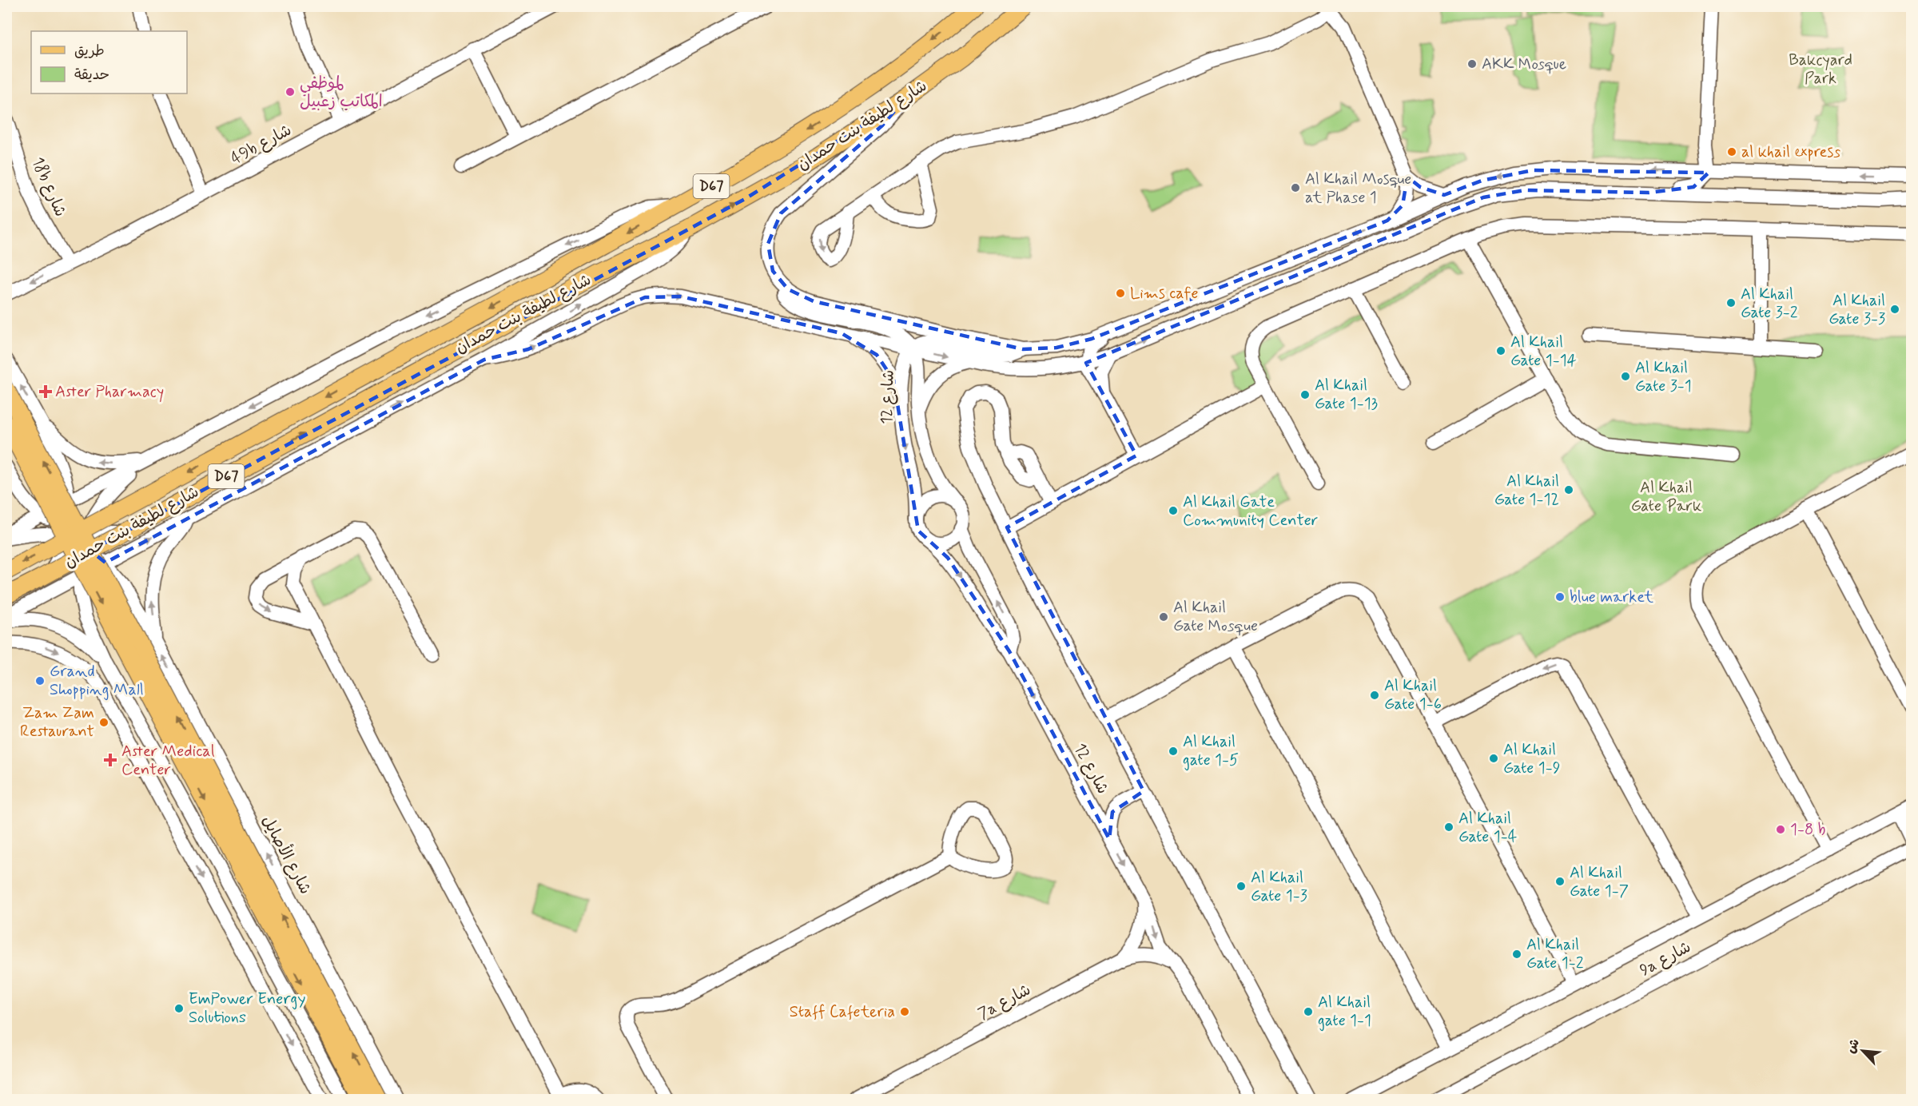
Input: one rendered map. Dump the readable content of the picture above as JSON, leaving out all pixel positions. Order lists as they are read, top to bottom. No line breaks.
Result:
{"streets":{"main road":["شارع لطيفة بنت حمدان","D67"],"street":["49b شارع","18b شارع","شارع 12","شارع الأصايل","9a شارع","7a شارع"]},"crossings":[["49b شارع","18b شارع"],["شارع 12","7a شارع"]],"parks":["Bakcyard Park","Al Khail Gate Park"],"places":{"other":["AKK Mosque","لموظفي المكاتب زعبيل","al khail express","Al Khail Mosque at Phase 1","Lims cafe","Al Khail Gate 3-2","Al Khail Gate 3-3","Al Khail Gate 1-14","Al Khail Gate 3-1","Al Khail Gate 1-13","Al Khail Gate 1-12","Al Khail Gate Community Center","blue market","Al Khail Gate Mosque","Grand Shopping Mall","Al Khail Gate 1-6","Zam Zam Restaurant","Al Khail gate 1-5","Al Khail Gate 1-9","Al Khail Gate 1-4","1-8 b","Al Khail Gate 1-7","Al Khail Gate 1-3","Al Khail Gate 1-2","EmPower Energy Solutions","Staff Cafeteria","Al Khail gate 1-1"],"health":["Aster Pharmacy","Aster Medical Center"]},"legend":["طريق","حديقة"],"north":"top left"}
